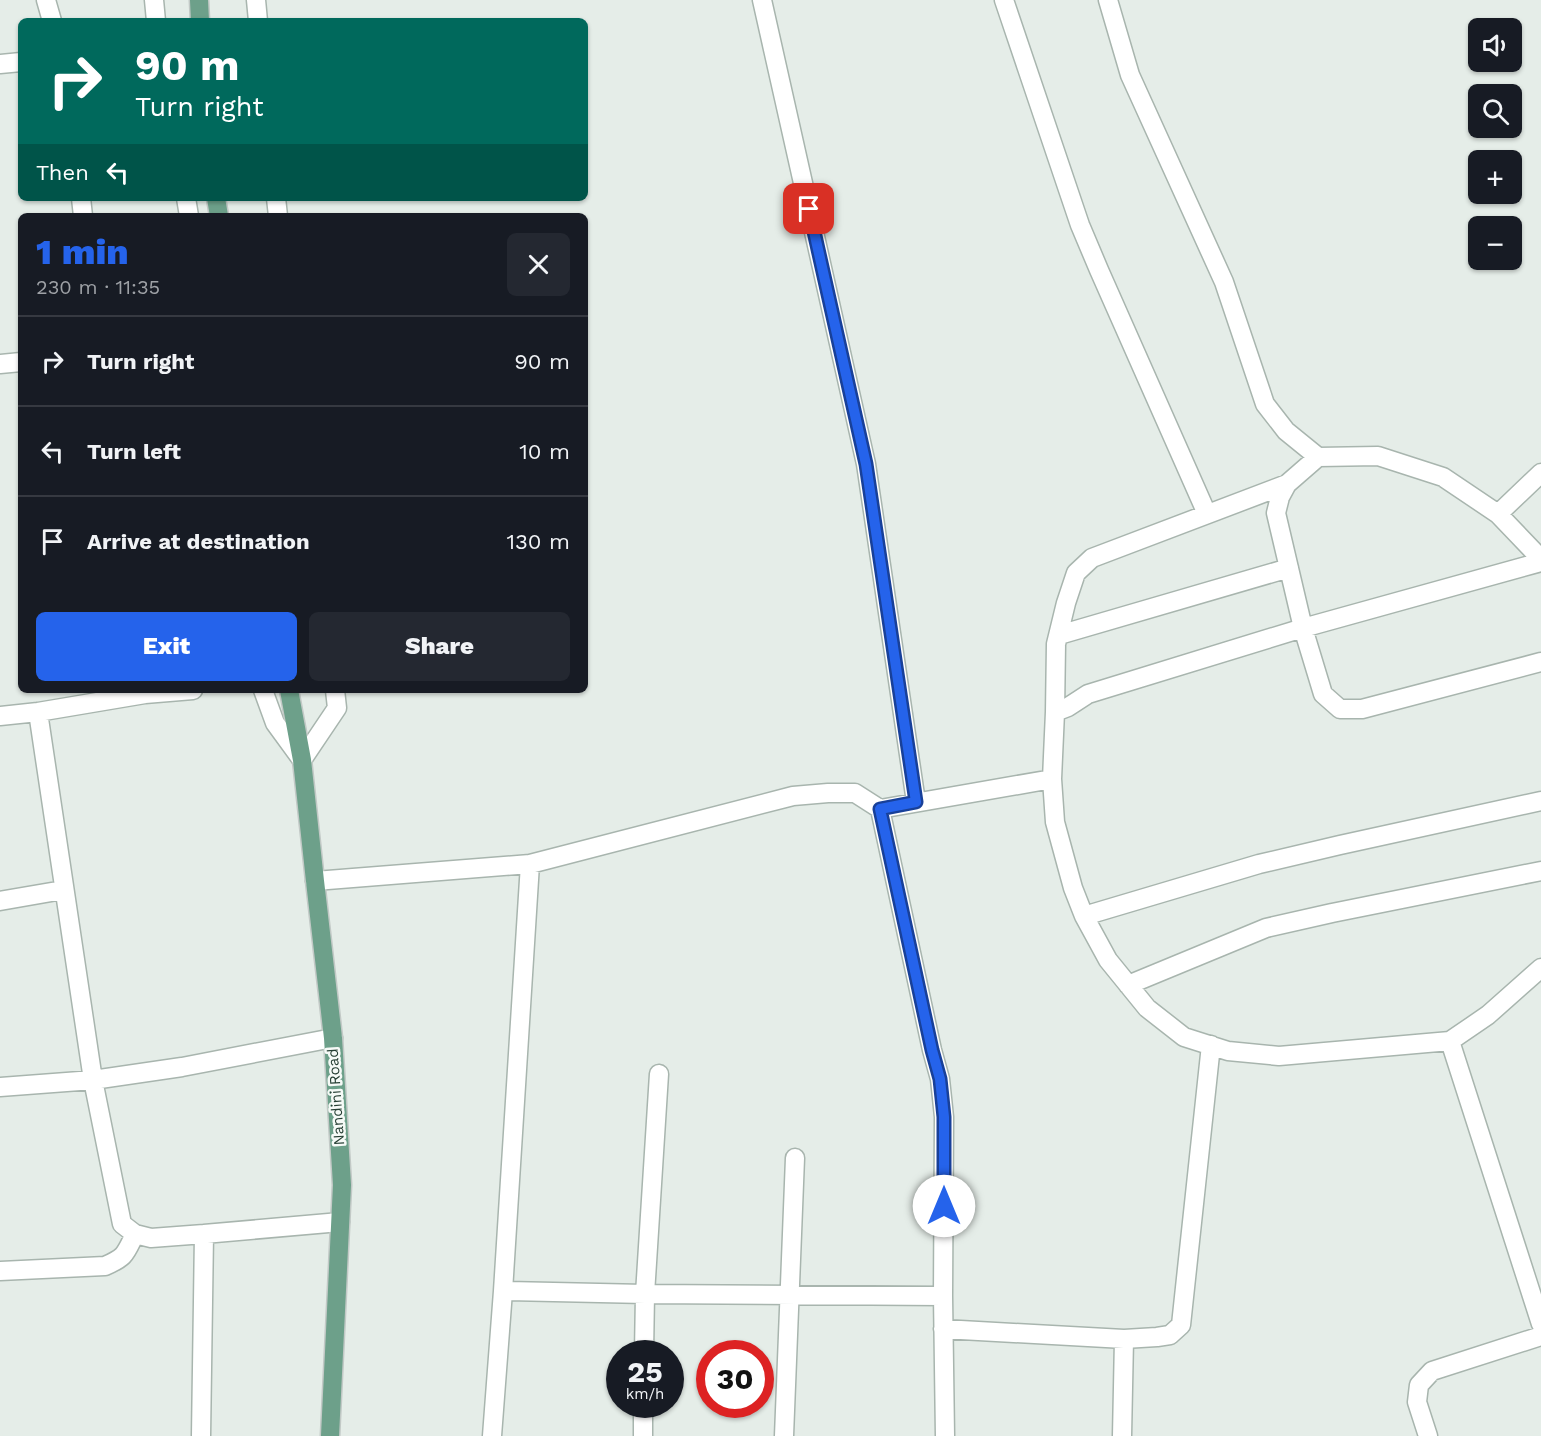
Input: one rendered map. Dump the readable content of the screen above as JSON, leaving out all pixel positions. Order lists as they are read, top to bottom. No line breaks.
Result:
{"streets":{"main road":["Nandini Road"]},"page":{"map_buttons":["+","−"],"turn":["90 m","Turn right"],"then":"Then","heading":["1 min","230 m · 11:35"],"list":[{"name":"Turn right","value":"90 m"},{"name":"Turn left","value":"10 m"},{"name":"Arrive at destination","value":"130 m"}],"buttons":["Exit","Share"],"speed":"25 km/h","limit":"30"}}
